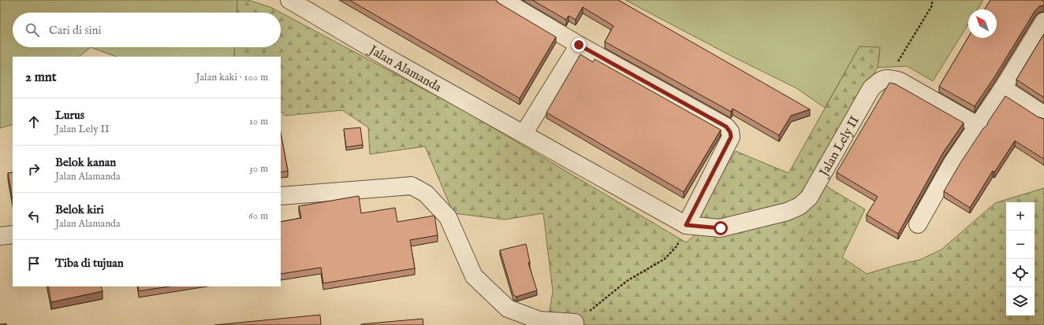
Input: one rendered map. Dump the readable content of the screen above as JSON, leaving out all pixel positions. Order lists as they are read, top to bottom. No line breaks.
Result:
{"streets":{"street":["Jalan Alamanda","Jalan Lely II"]},"crossings":[["Jalan Alamanda","Jalan Lely II"]],"north":"top left","page":{"search":"Cari di sini","heading":["2 mnt","Jalan kaki · 100 m"],"list":[["Lurus","Jalan Lely II","10 m"],["Belok kanan","Jalan Alamanda","30 m"],["Belok kiri","Jalan Alamanda","60 m"],"Tiba di tujuan"],"map_buttons":["+","−"]}}
